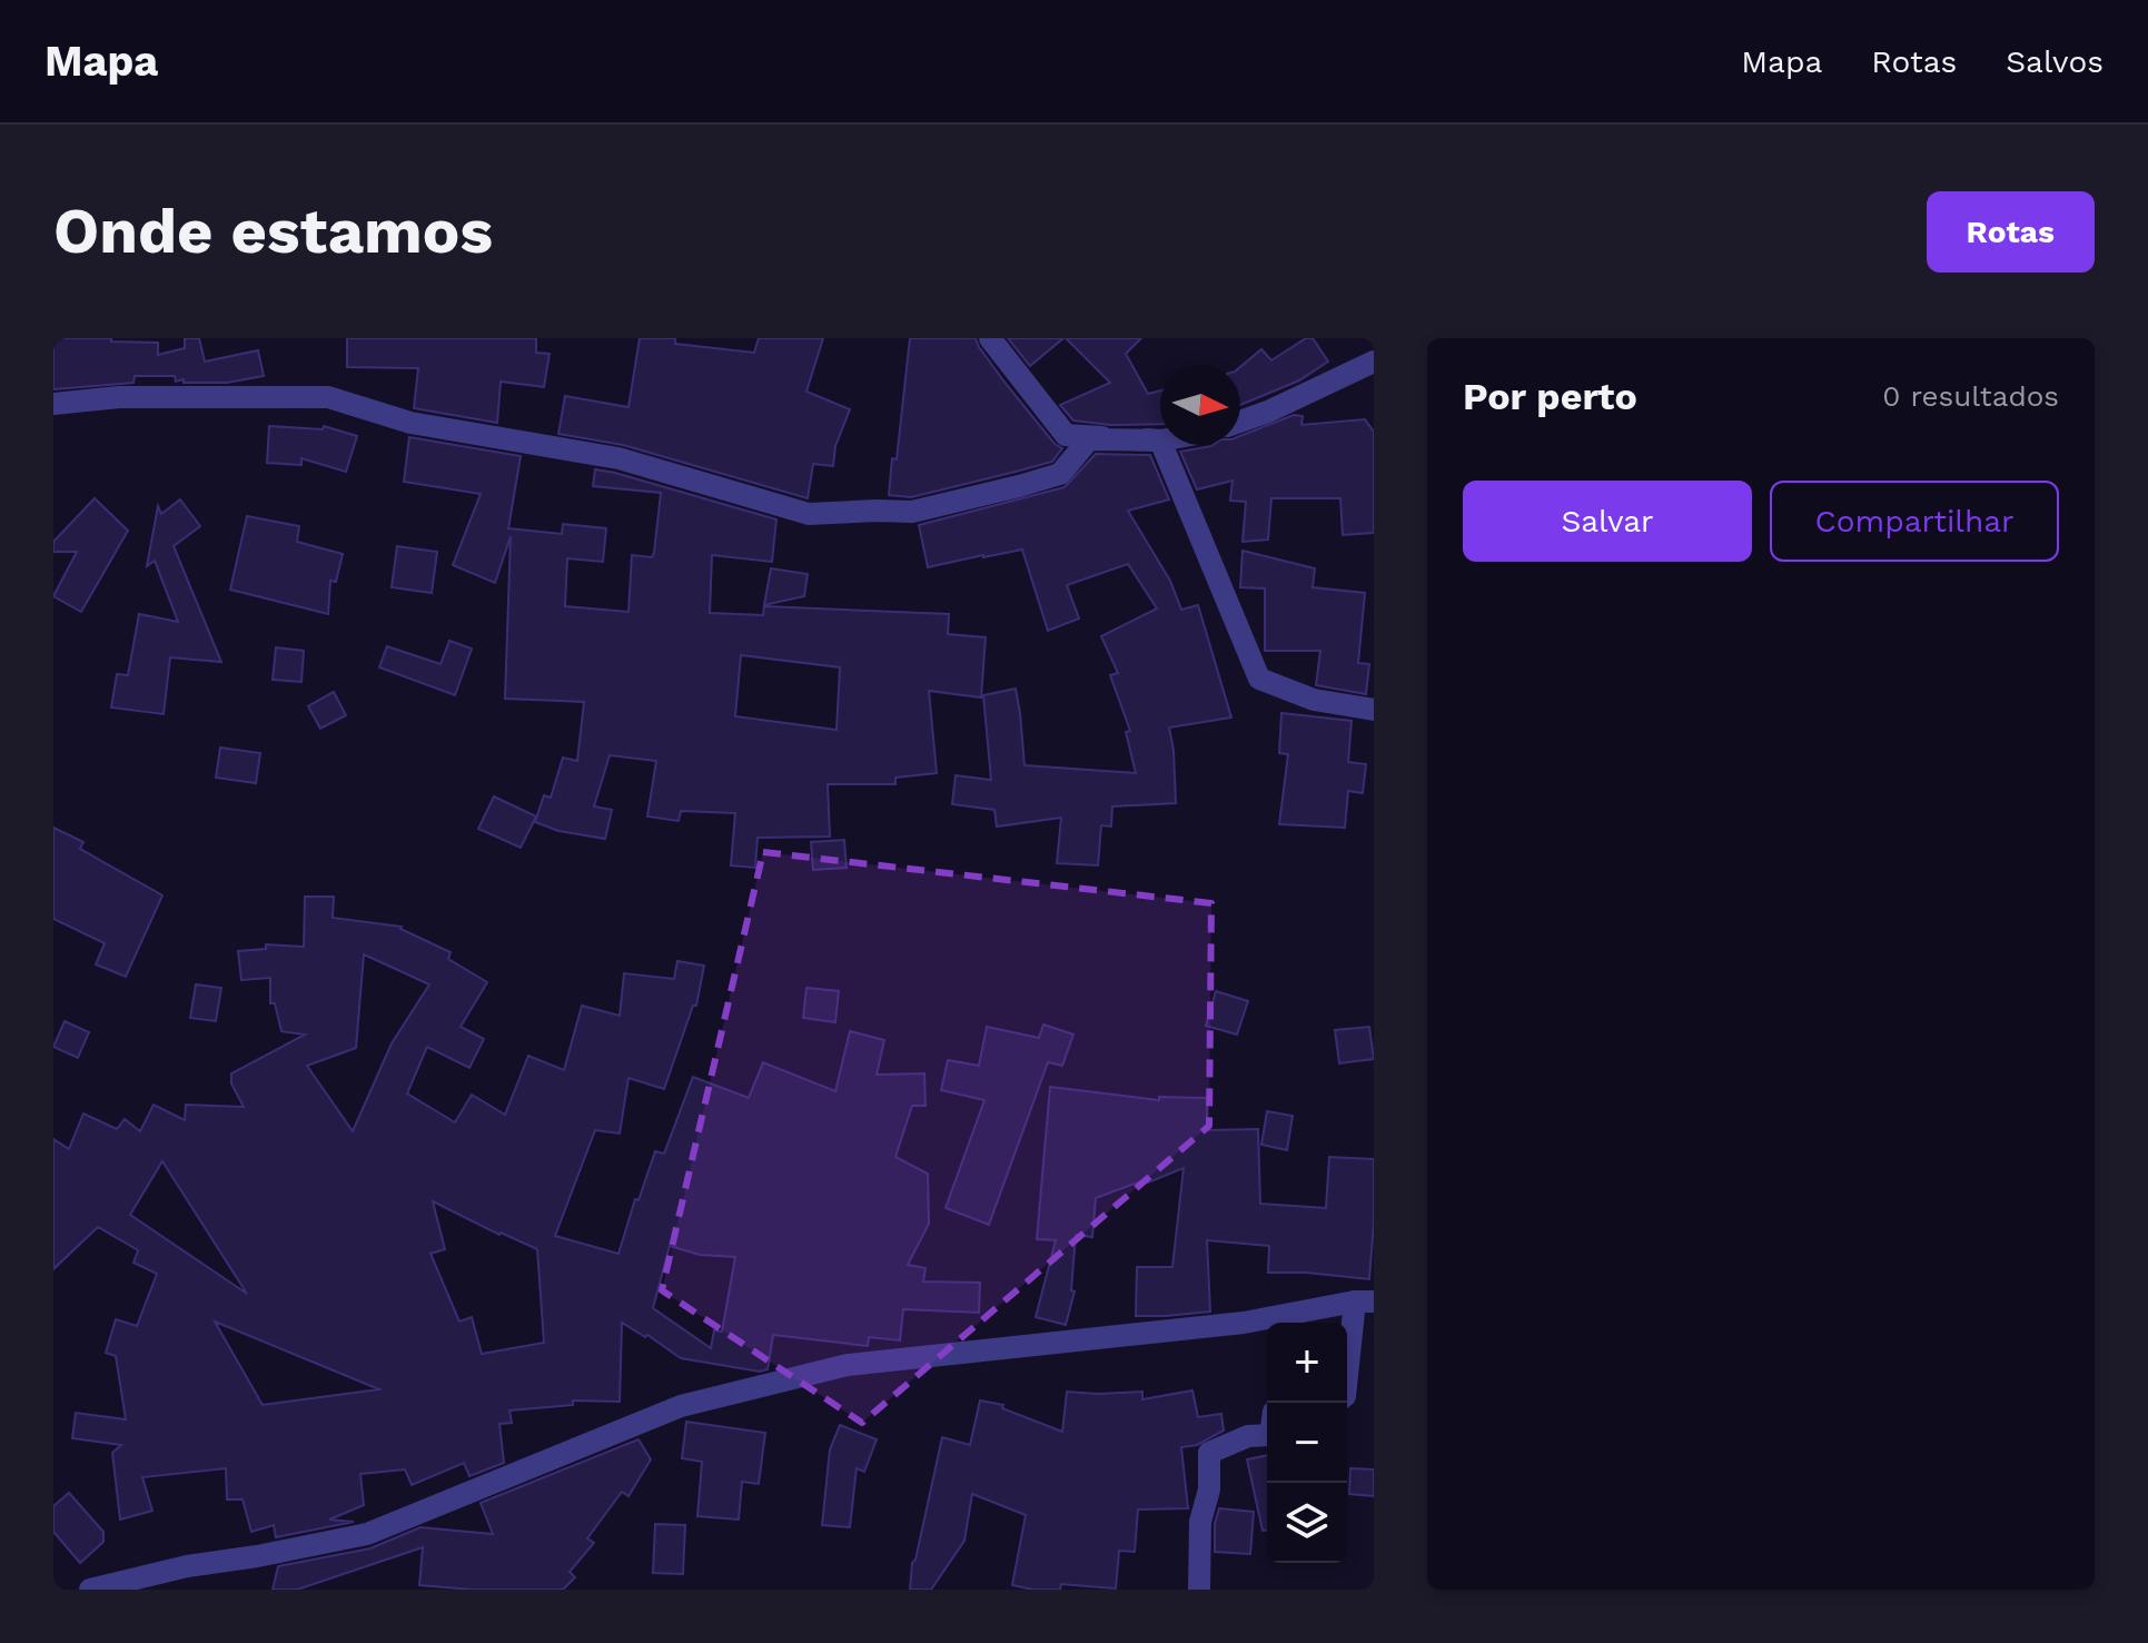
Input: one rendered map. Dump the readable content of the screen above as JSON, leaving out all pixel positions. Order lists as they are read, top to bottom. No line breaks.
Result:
{"north":"right","page":{"header":"Mapa","nav":["Mapa","Rotas","Salvos"],"buttons":["Rotas",["Salvar","Compartilhar"]],"title":"Onde estamos","heading":["Por perto","0 resultados"],"map_buttons":["+","−"]}}
